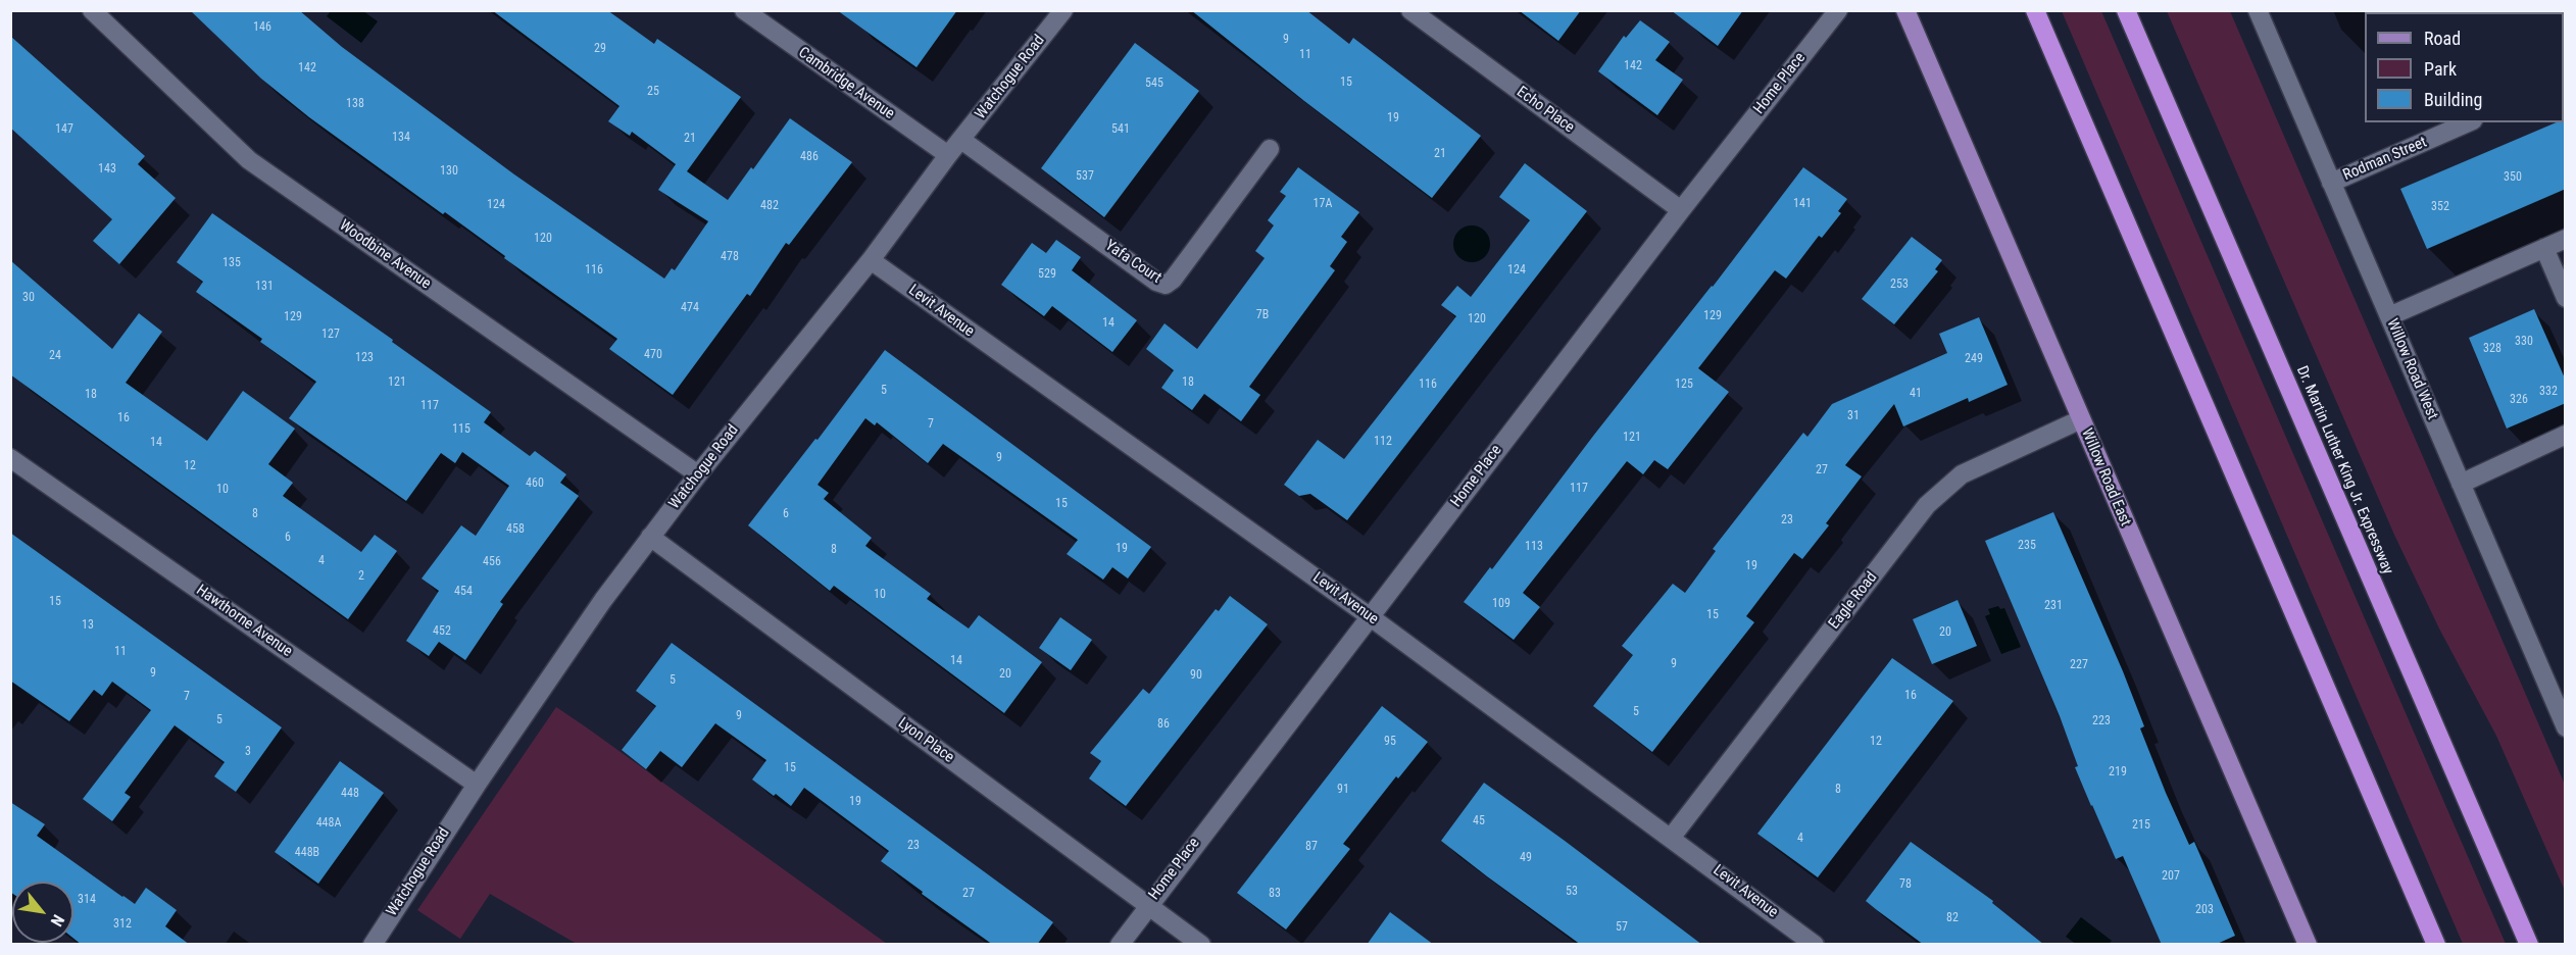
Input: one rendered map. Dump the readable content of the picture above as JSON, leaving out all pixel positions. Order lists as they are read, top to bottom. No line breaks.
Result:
{"streets":{"highway":["Dr. Martin Luther King Jr. Expressway"],"main road":["Willow Road East"],"street":["Watchogue Road","Cambridge Avenue","Home Place","Echo Place","Rodman Street","Woodbine Avenue","Yafa Court","Levit Avenue","Willow Road West","Eagle Road","Hawthorne Avenue","Lyon Place"]},"crossings":[["Watchogue Road","Cambridge Avenue"],["Watchogue Road","Woodbine Avenue"],["Watchogue Road","Yafa Court"],["Watchogue Road","Levit Avenue"],["Watchogue Road","Hawthorne Avenue"],["Watchogue Road","Lyon Place"],["Home Place","Echo Place"],["Home Place","Levit Avenue"],["Home Place","Lyon Place"],["Rodman Street","Willow Road West"],["Levit Avenue","Eagle Road"],["Willow Road East","Eagle Road"]],"house_numbers":["146","9","29","11","142","142","15","545","25","138","19","147","541","134","21","21","486","143","130","537","350","17A","141","124","482","352","120","478","135","116","124","529","253","131","30","474","7B","129","129","120","14","127","330","328","470","24","123","249","121","18","116","125","5","332","41","18","326","117","31","16","7","115","121","112","14","9","12","27","460","117","10","15","8","6","23","458","6","235","113","19","8","4","456","19","2","454","10","15","109","231","15","13","452","20","11","14","9","227","9","20","90","5","16","7","5","9","5","223","86","95","12","3","15","219","91","8","448","19","45","448A","215","4","23","87","448B","49","207","78","53","27","83","314","203","82","312","57"],"legend":["Road","Park","Building"],"north":"bottom right"}
